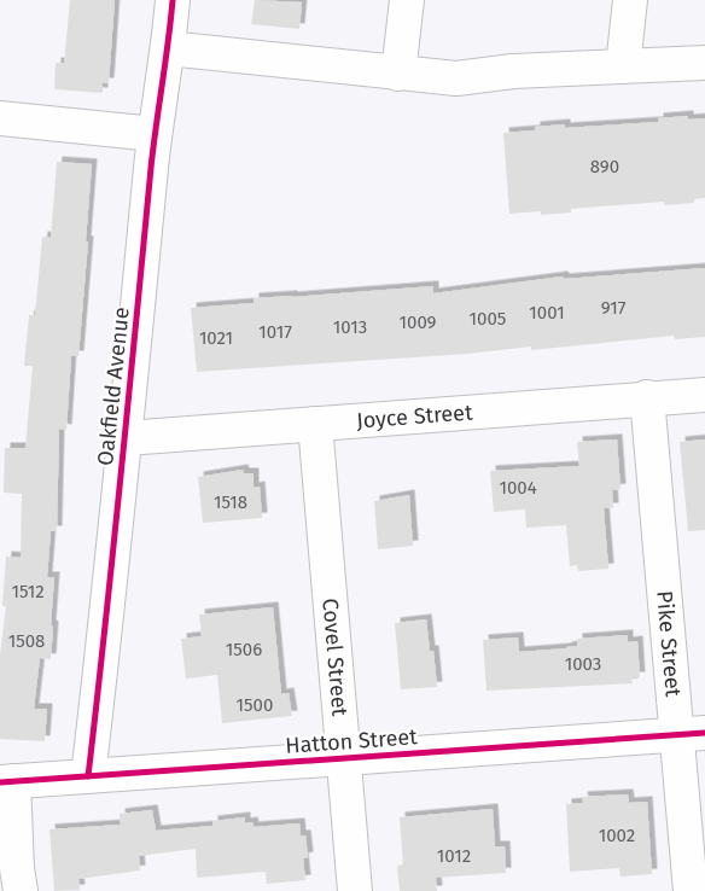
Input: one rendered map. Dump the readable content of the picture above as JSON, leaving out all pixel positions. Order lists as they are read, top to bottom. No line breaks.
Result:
{"streets":{"street":["Oakfield Avenue","Joyce Street","Pike Street","Covel Street","Hatton Street"]},"crossings":[["Oakfield Avenue","Joyce Street"],["Oakfield Avenue","Hatton Street"],["Joyce Street","Pike Street"],["Joyce Street","Covel Street"],["Pike Street","Hatton Street"],["Covel Street","Hatton Street"]],"house_numbers":["890","917","1001","1005","1009","1013","1017","1021","1004","1518","1512","1508","1506","1003","1500","1002","1012"]}
